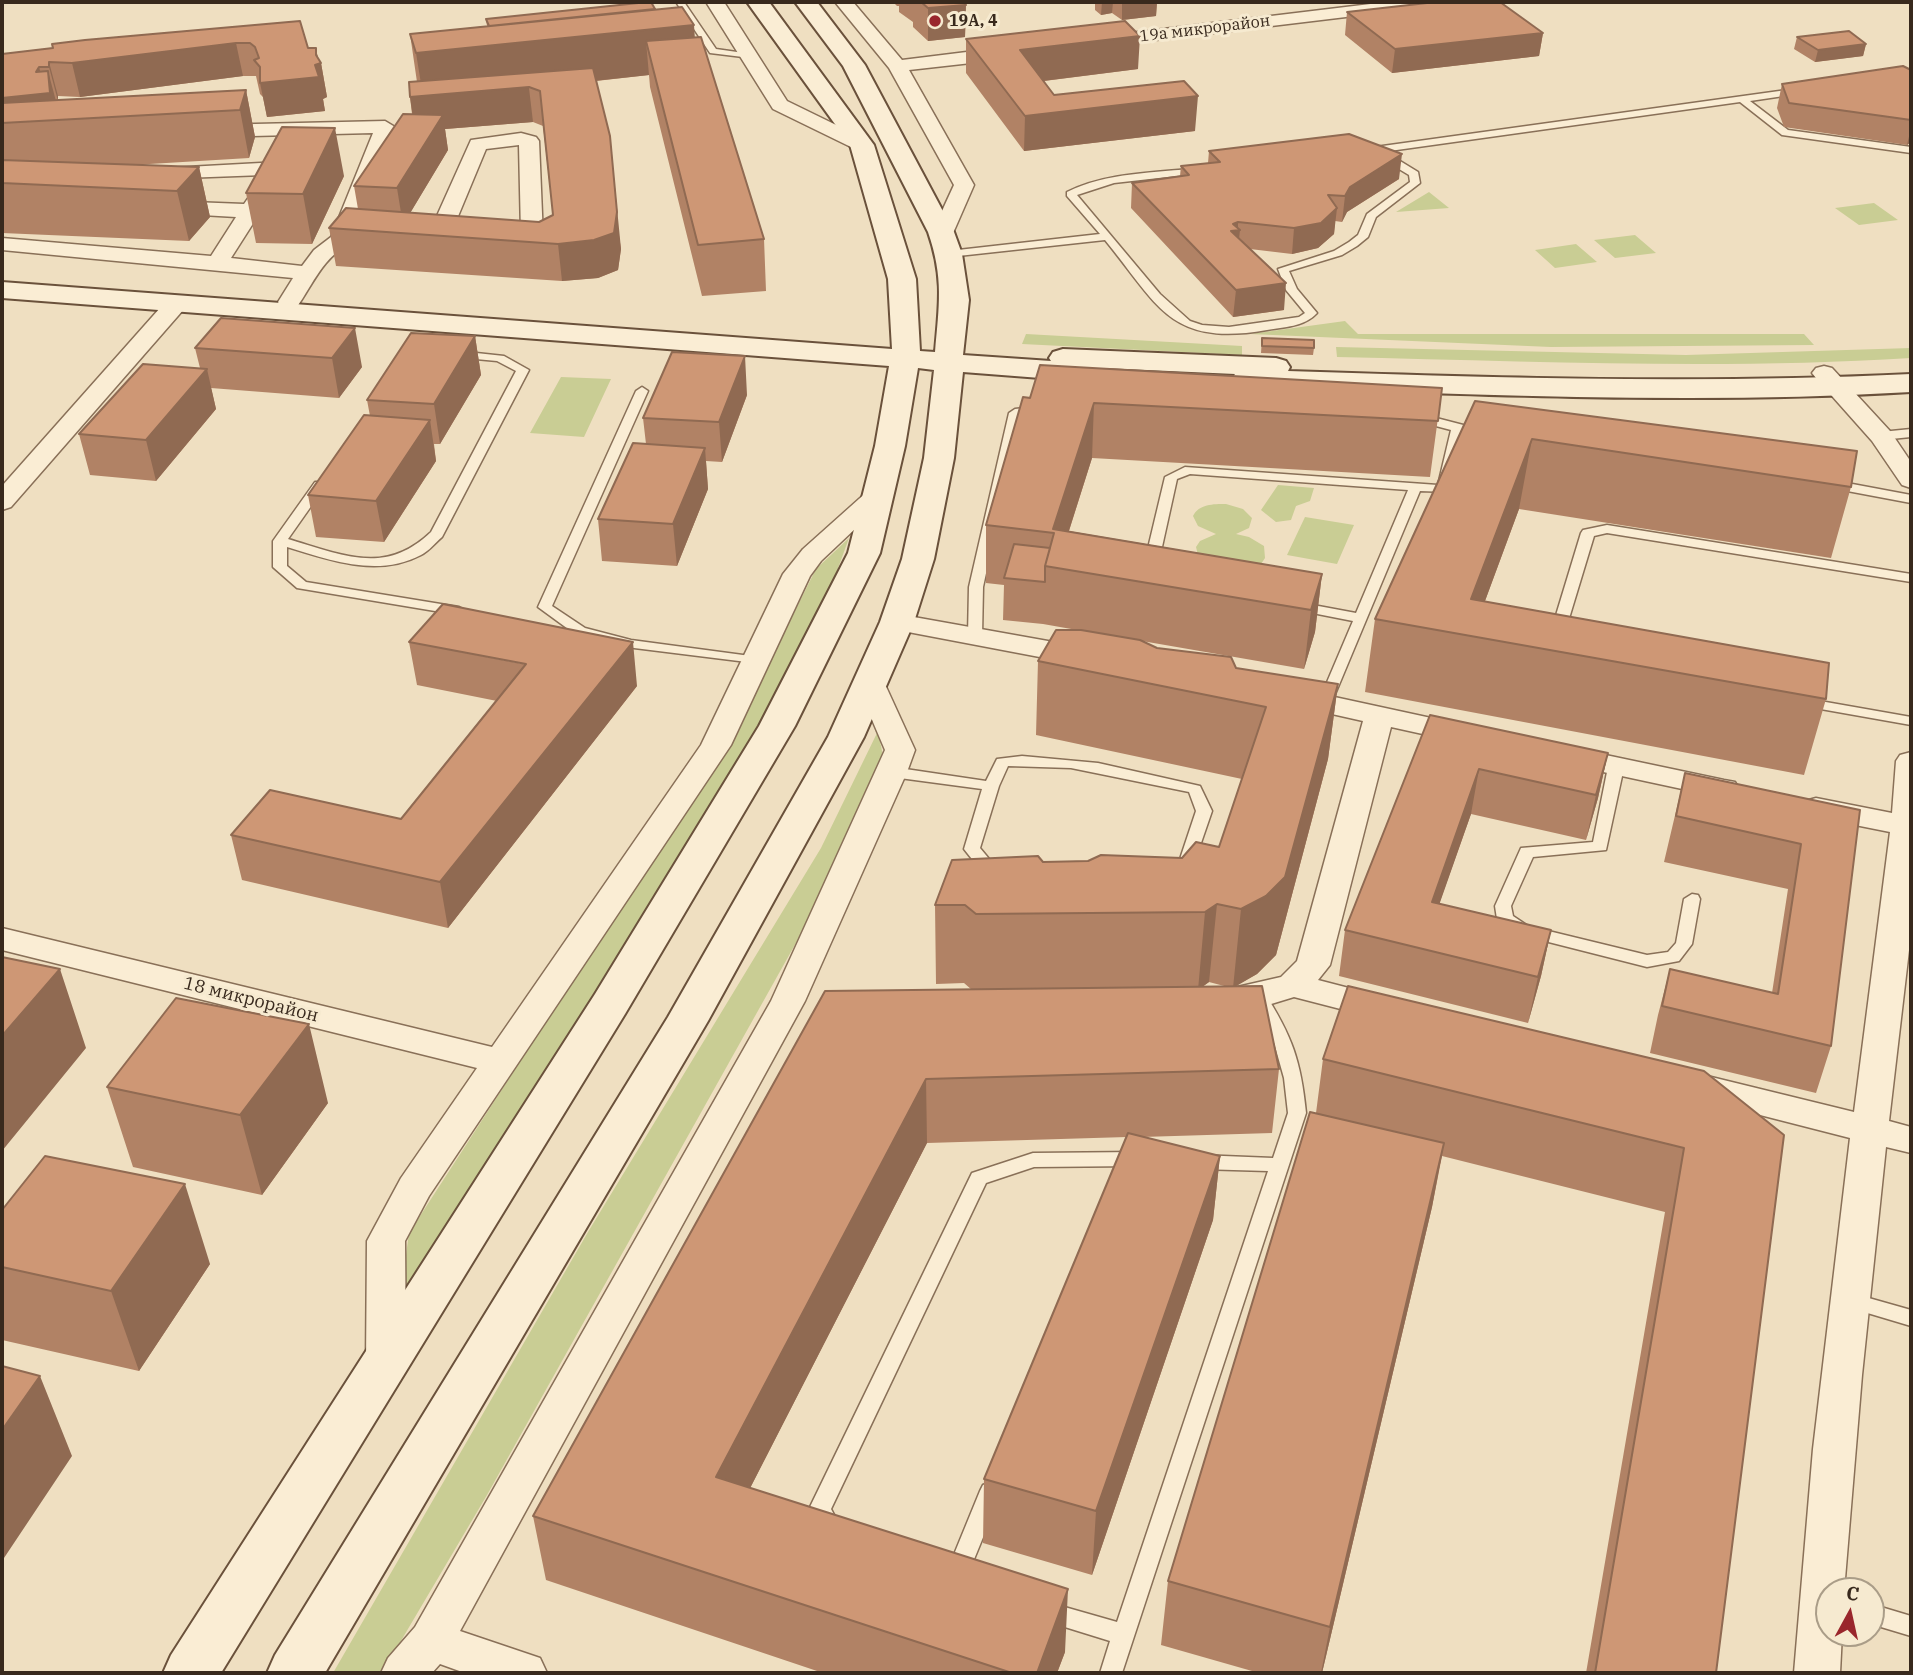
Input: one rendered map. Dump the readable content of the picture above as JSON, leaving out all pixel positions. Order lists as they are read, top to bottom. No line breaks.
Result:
{"streets":{"street":["19а микрорайон","18 микрорайон"]},"places":["19А, 4"],"north":"top"}
